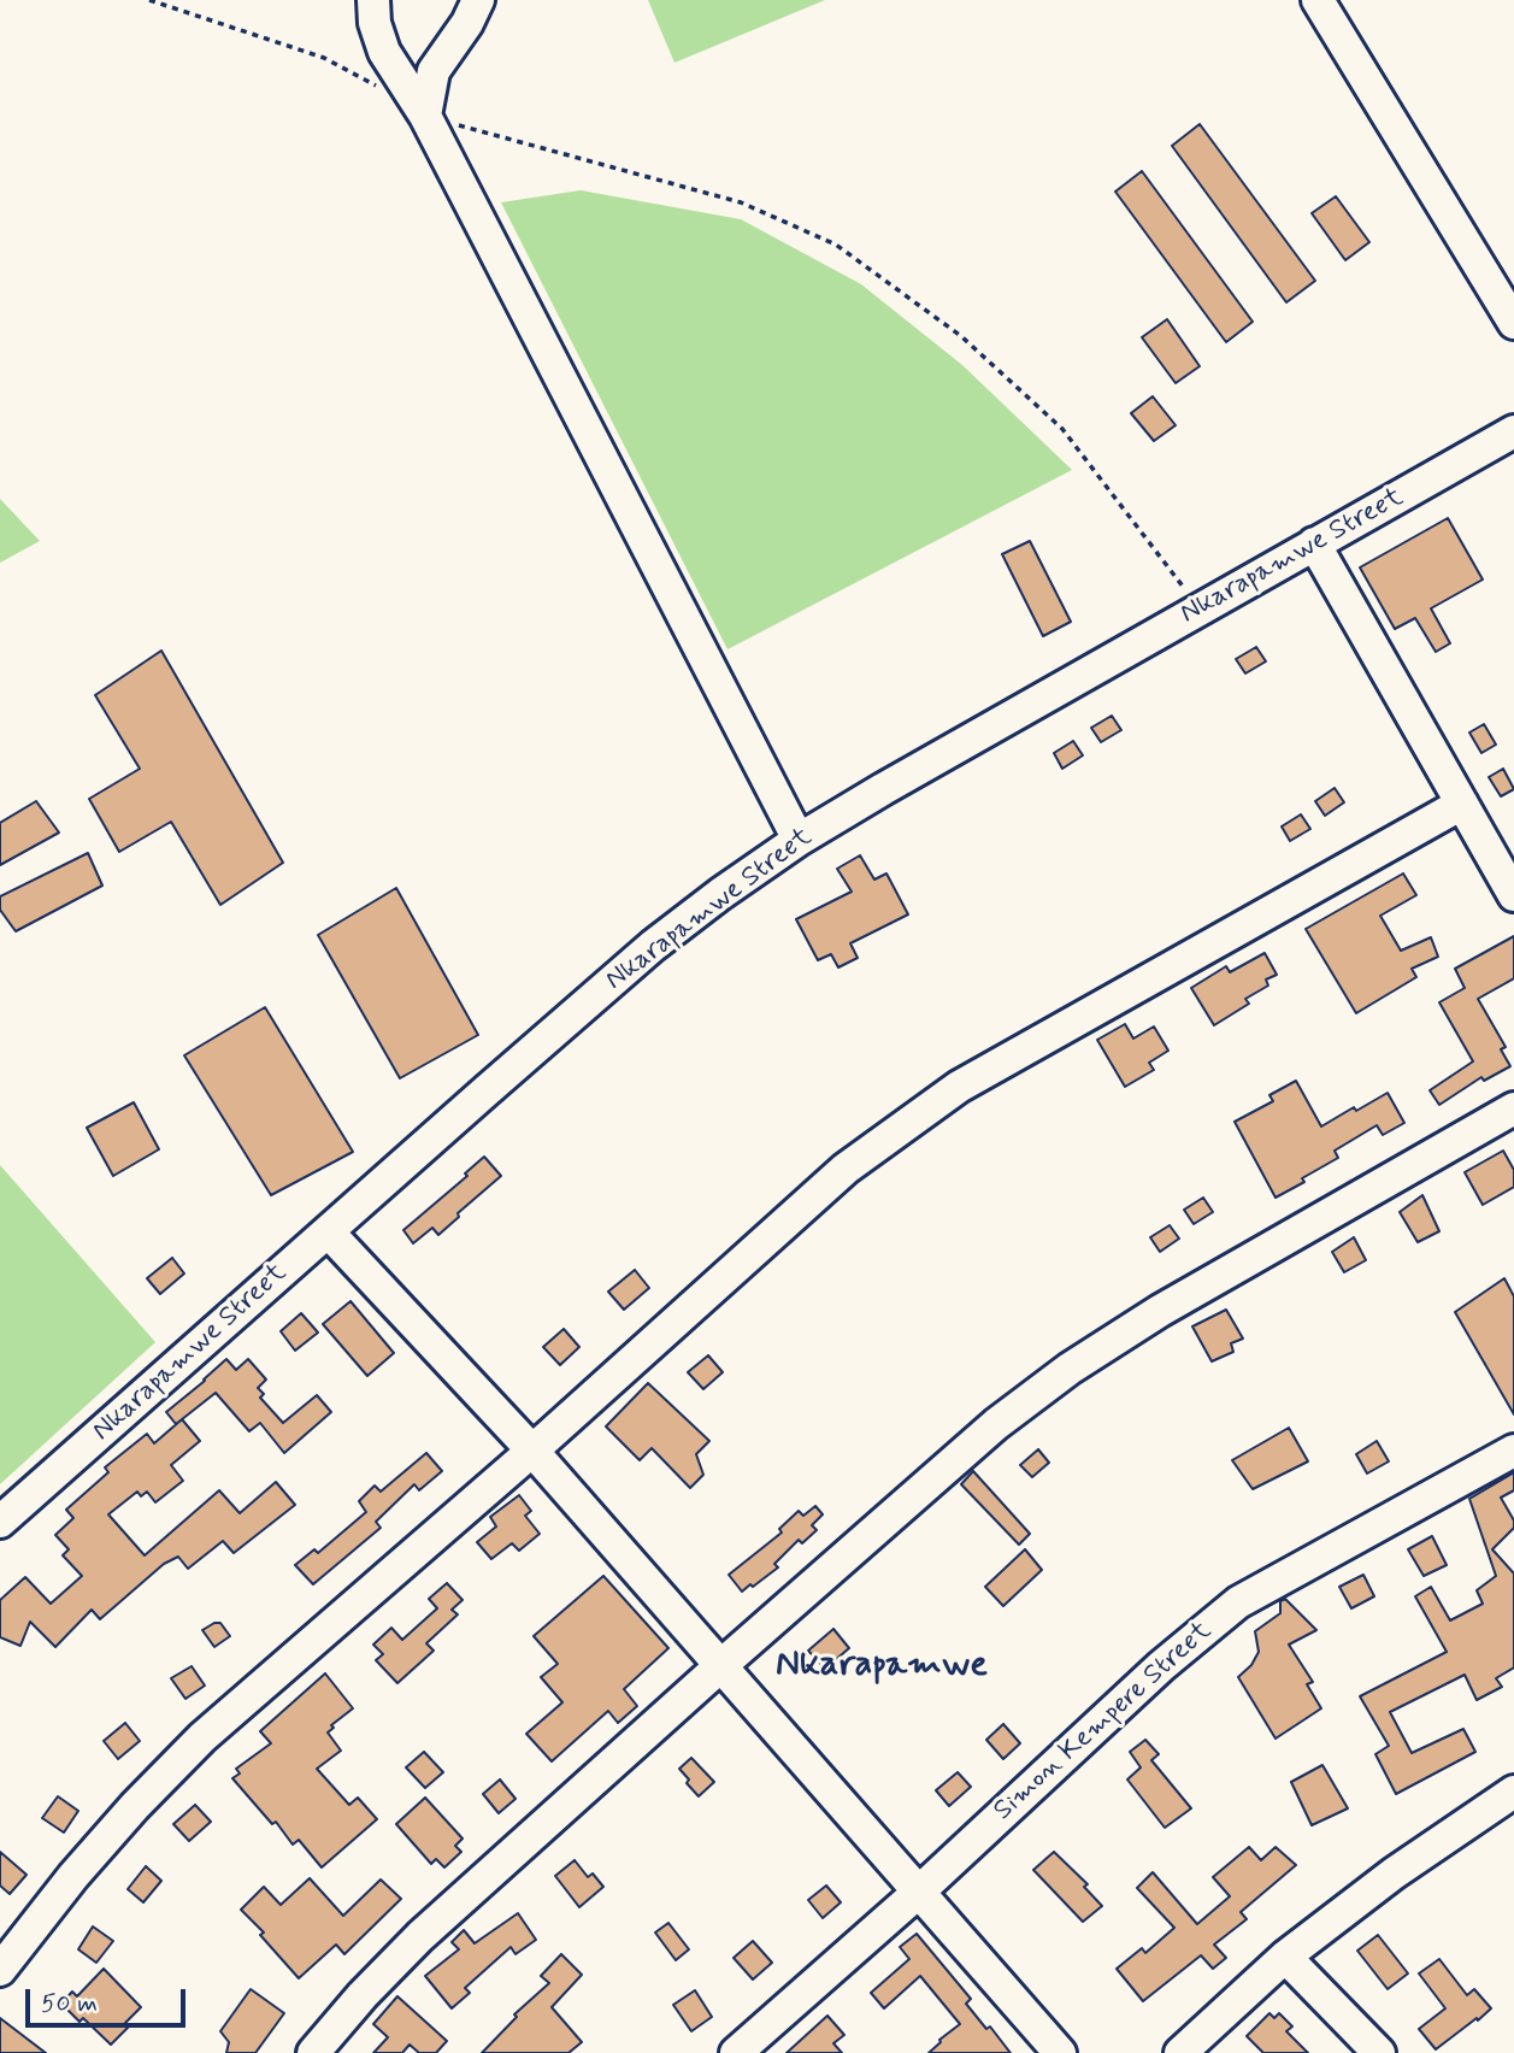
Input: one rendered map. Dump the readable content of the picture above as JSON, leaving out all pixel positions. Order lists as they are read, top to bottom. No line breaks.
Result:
{"streets":{"street":["Nkarapamwe Street","Simon Kempere Street"]},"districts":["Nkarapamwe"],"scale_bar":"50 m"}
